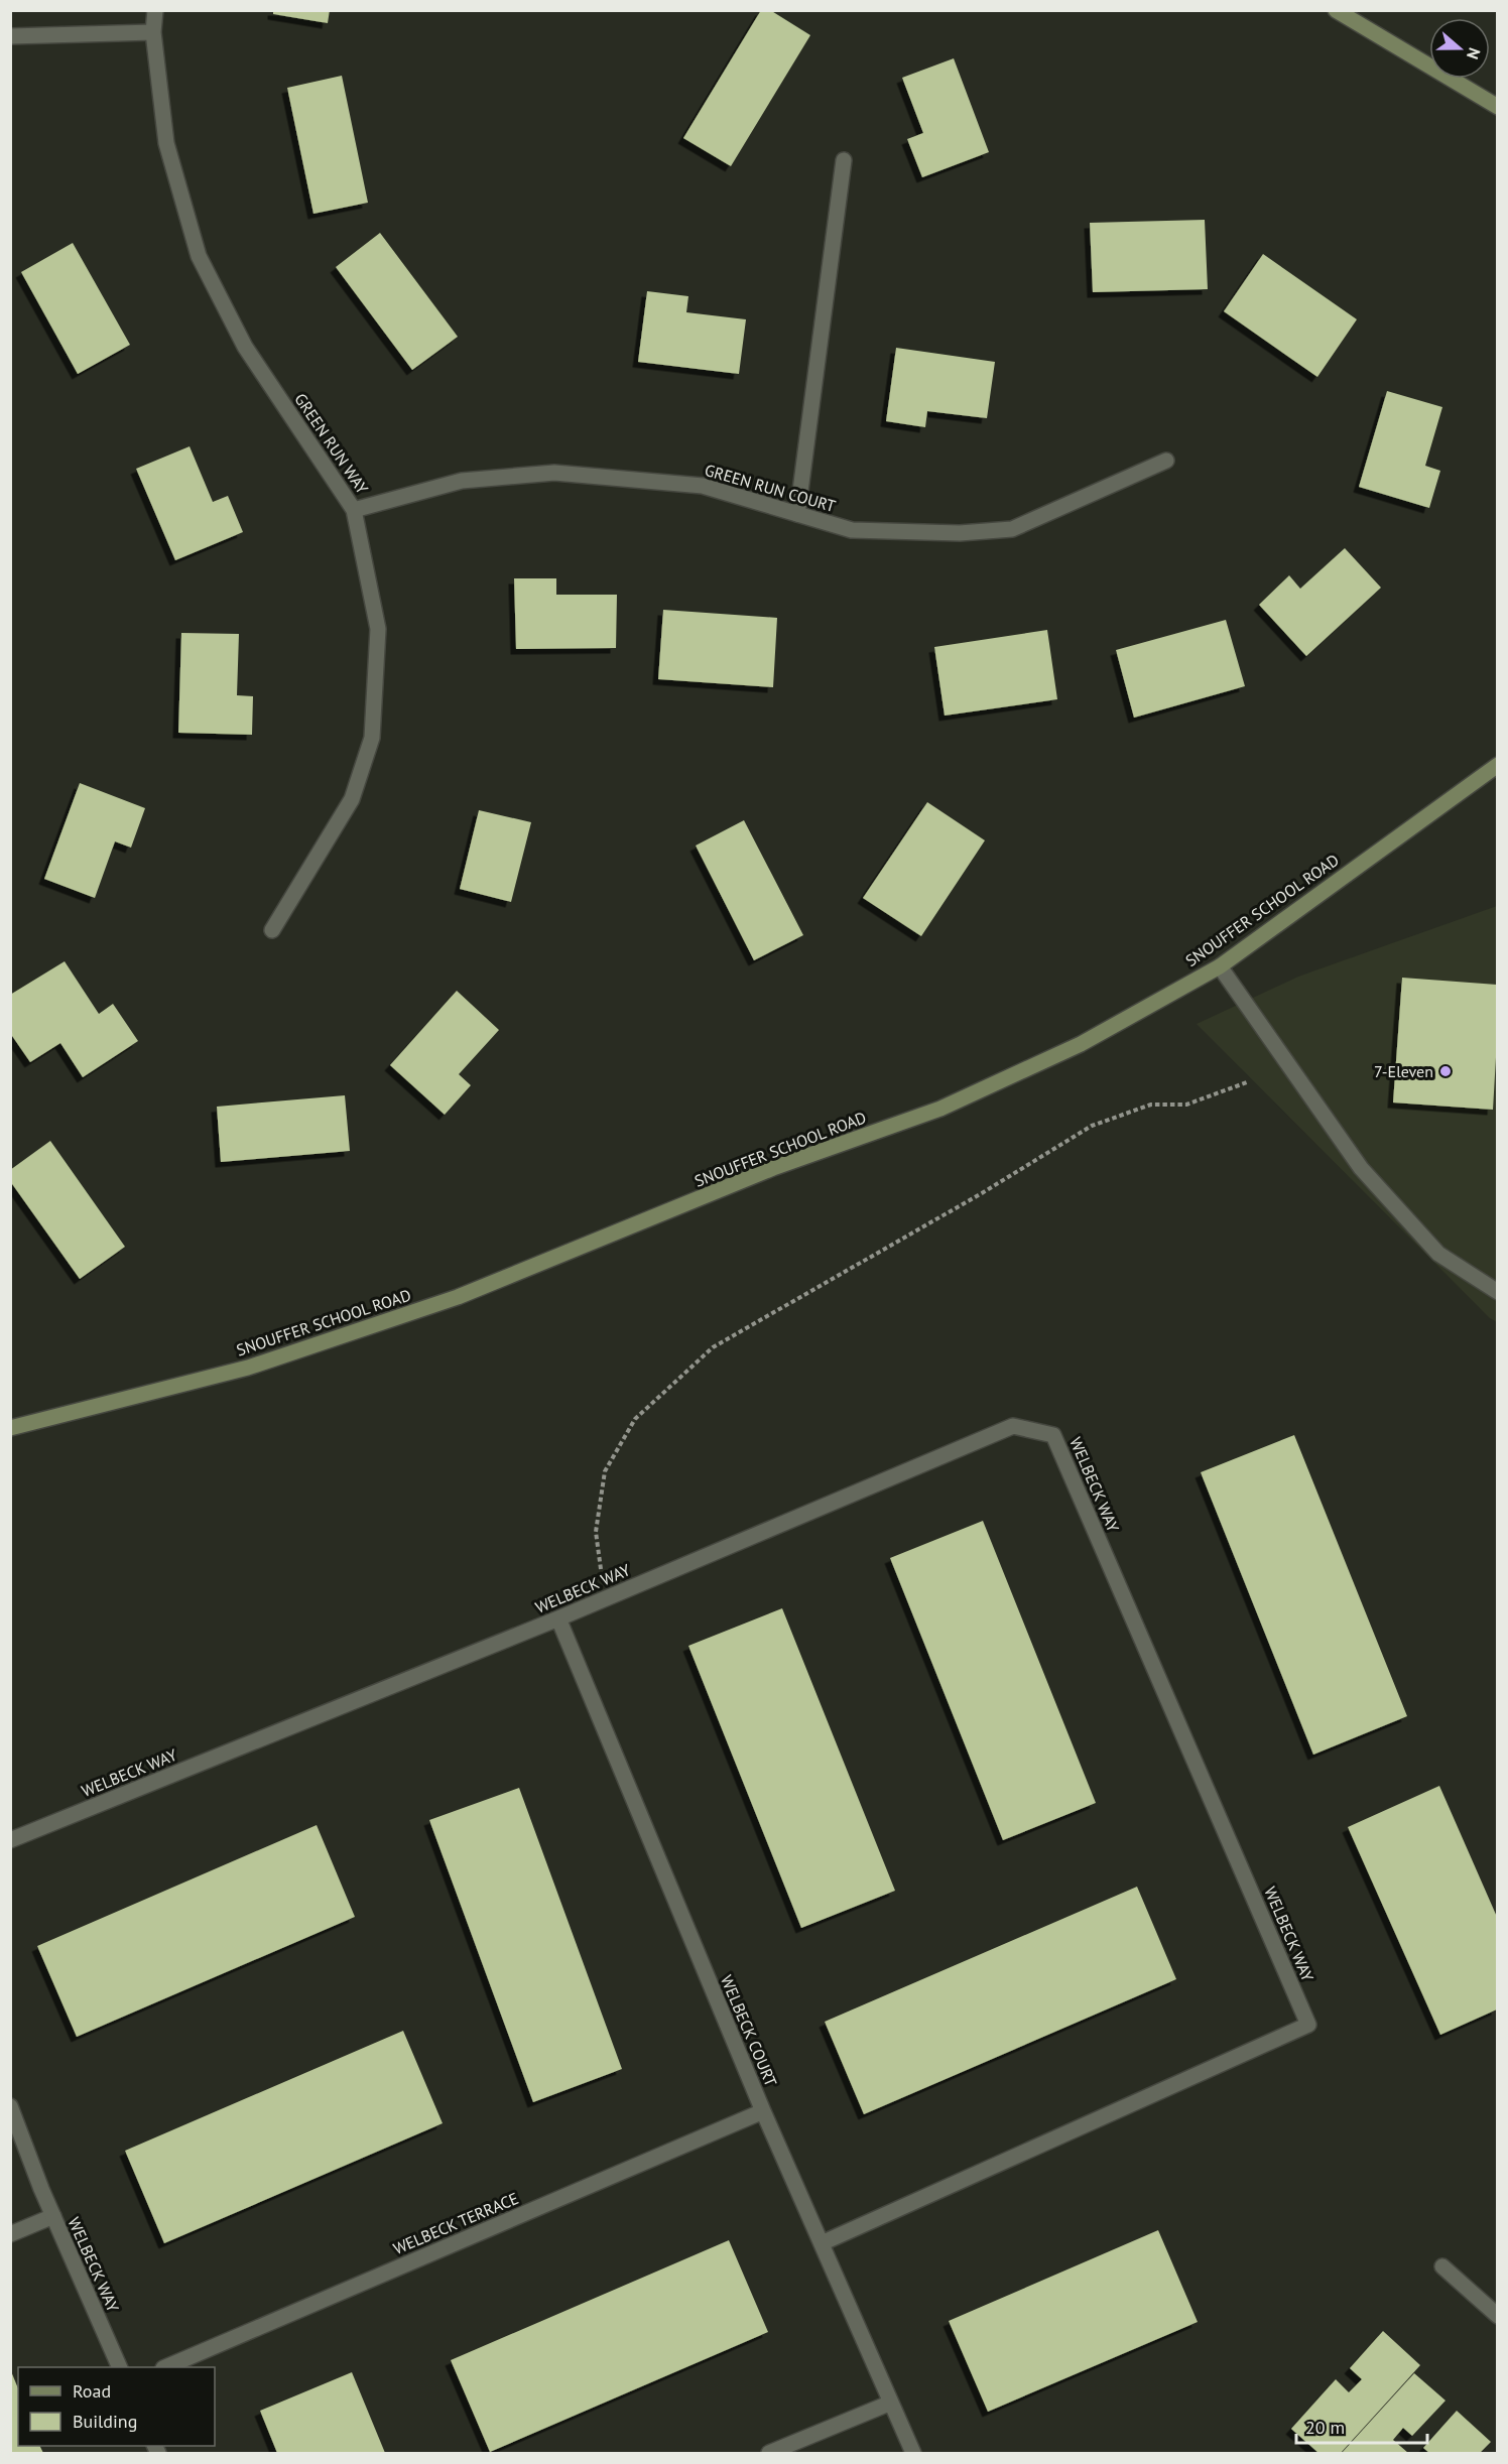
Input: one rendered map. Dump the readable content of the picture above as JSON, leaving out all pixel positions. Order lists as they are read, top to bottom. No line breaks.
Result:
{"streets":{"main road":["SNOUFFER SCHOOL ROAD"],"street":["GREEN RUN WAY","GREEN RUN COURT","WELBECK WAY","WELBECK COURT","WELBECK TERRACE"]},"crossings":[["GREEN RUN WAY","GREEN RUN COURT"],["WELBECK WAY","WELBECK COURT"],["WELBECK COURT","WELBECK TERRACE"]],"places":["7-Eleven"],"legend":["Road","Building"],"scale_bar":"20 m","north":"right"}
